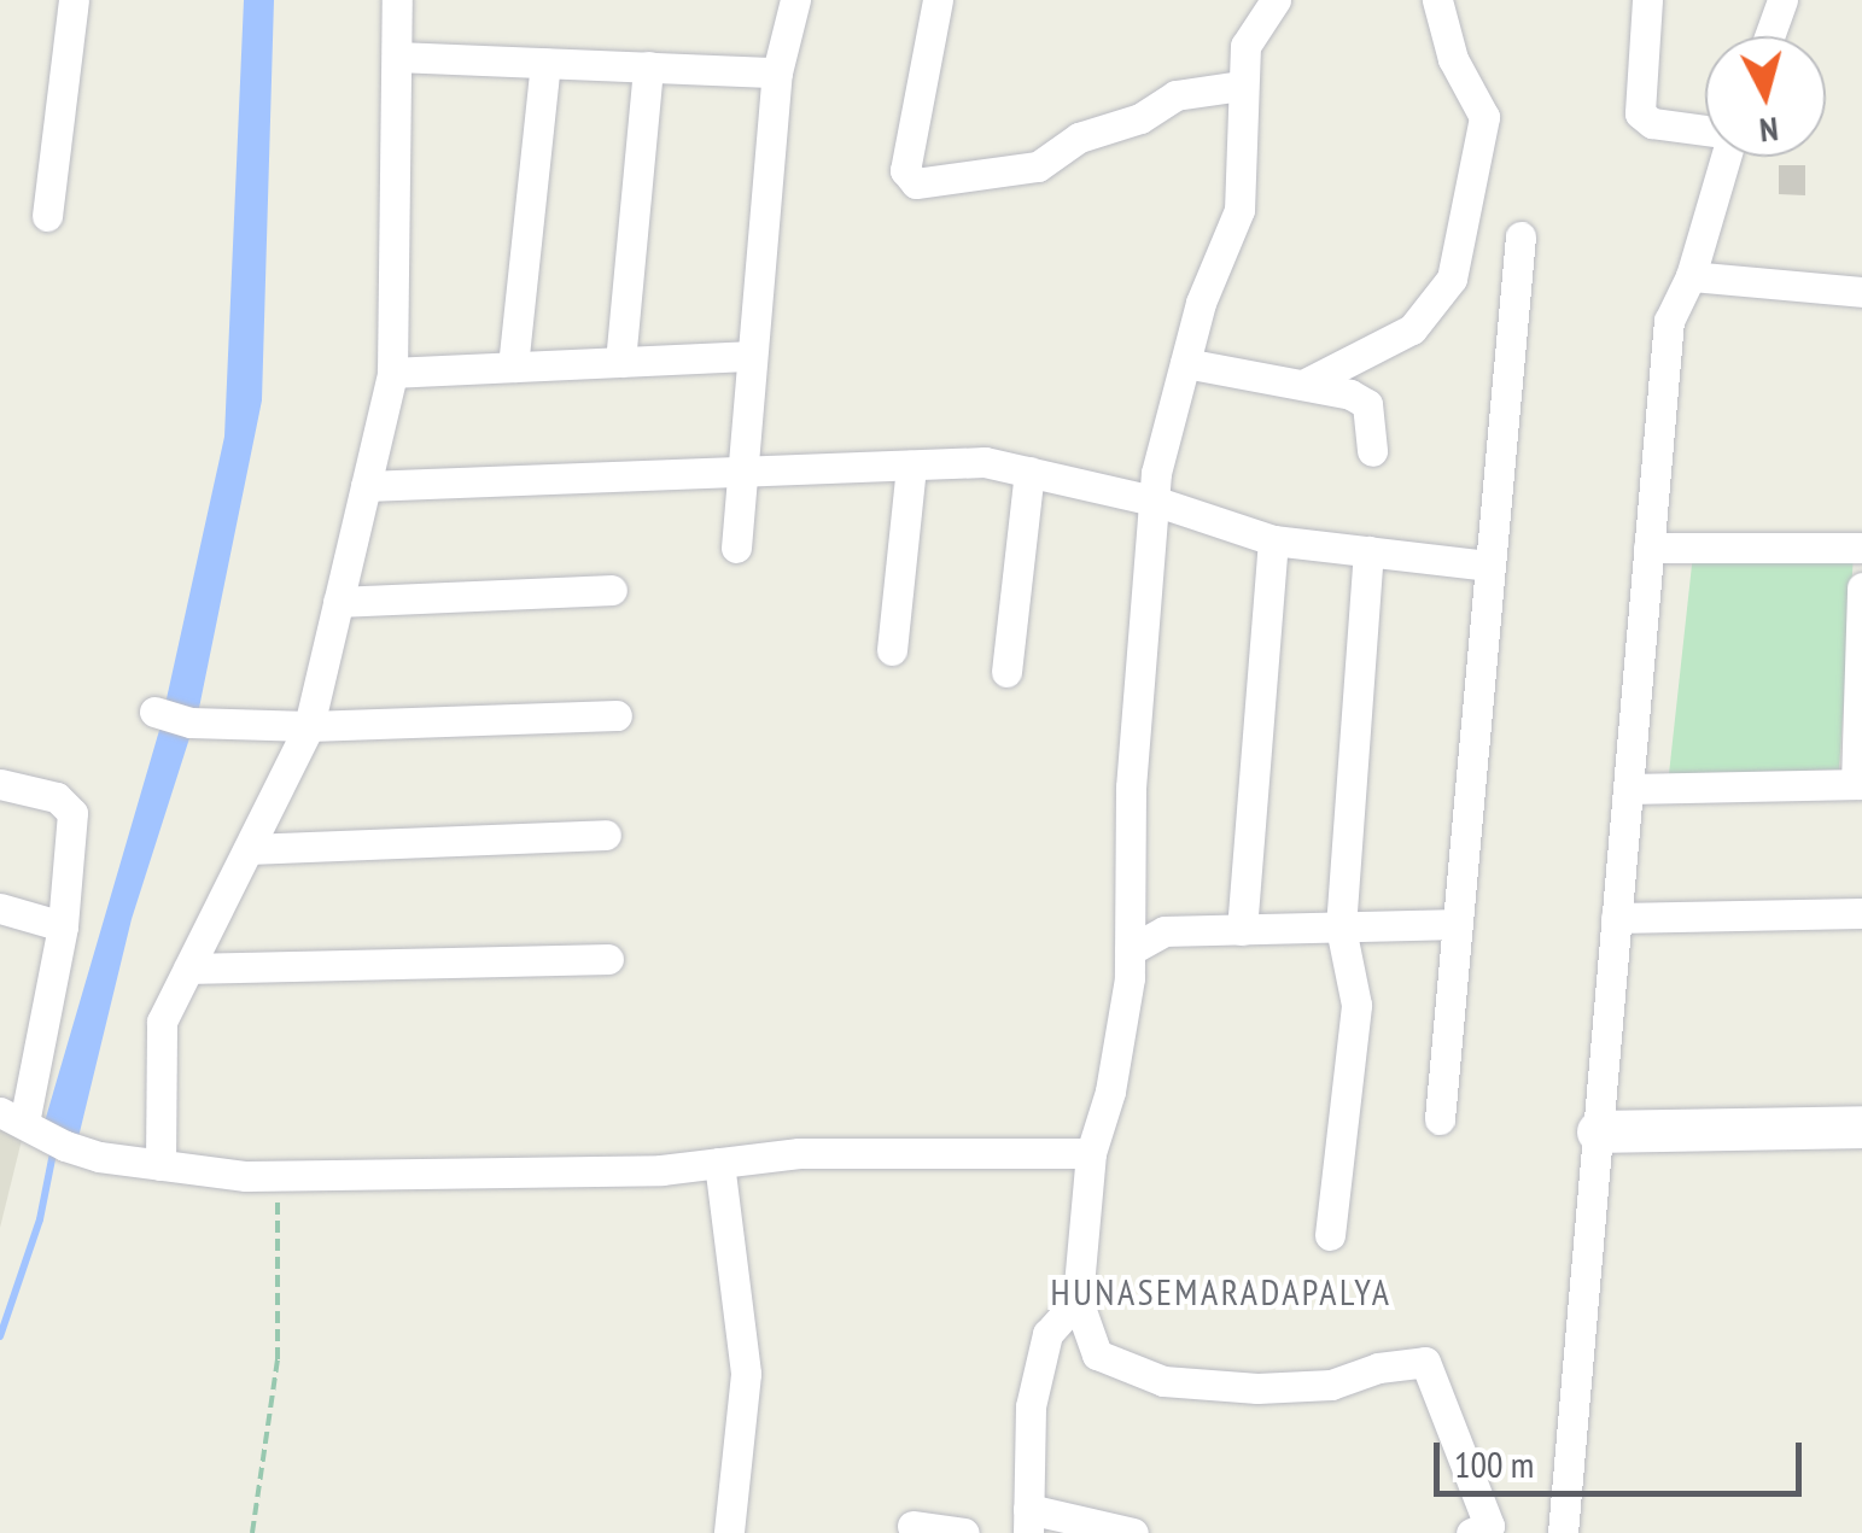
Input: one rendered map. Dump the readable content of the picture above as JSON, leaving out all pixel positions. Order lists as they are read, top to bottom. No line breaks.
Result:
{"districts":["HUNASEMARADAPALYA"],"scale_bar":"100 m","north":"bottom"}
